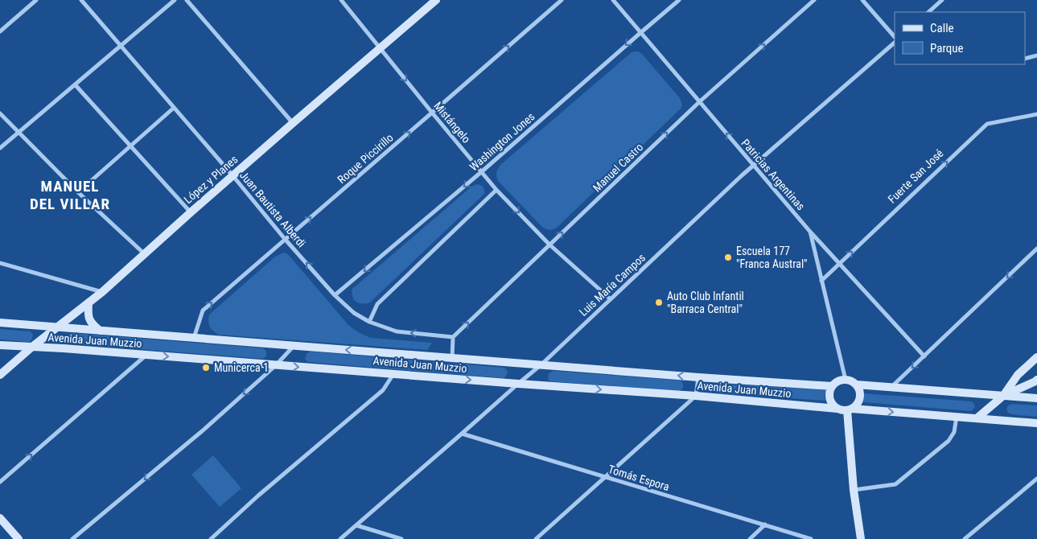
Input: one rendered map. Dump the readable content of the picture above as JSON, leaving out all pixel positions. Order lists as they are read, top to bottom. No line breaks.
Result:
{"streets":{"main road":["López y Planes","Avenida Juan Muzzio"],"street":["Mistángelo","Washington Jones","Roque Piccirillo","Manuel Castro","Patricias Argentinas","Fuerte San José","Juan Bautista Alberdi","Luis María Campos","Tomás Espora"]},"crossings":[["Mistángelo","Washington Jones"],["Mistángelo","Roque Piccirillo"],["Mistángelo","Manuel Castro"],["Mistángelo","López y Planes"],["Mistángelo","Luis María Campos"],["Washington Jones","Patricias Argentinas"],["Washington Jones","Juan Bautista Alberdi"],["Roque Piccirillo","Juan Bautista Alberdi"],["Roque Piccirillo","Avenida Juan Muzzio"],["Manuel Castro","Patricias Argentinas"],["Manuel Castro","Juan Bautista Alberdi"],["Patricias Argentinas","Fuerte San José"],["Patricias Argentinas","Luis María Campos"],["López y Planes","Juan Bautista Alberdi"],["López y Planes","Avenida Juan Muzzio"],["Luis María Campos","Avenida Juan Muzzio"],["Luis María Campos","Tomás Espora"]],"one_way":["Mistángelo","Roque Piccirillo","Manuel Castro","Fuerte San José"],"districts":["MANUEL DEL VILLAR"],"places":["Escuela 177 \"Franca Austral\"","Auto Club Infantil \"Barraca Central\"","Municerca 1"],"legend":["Calle","Parque"]}
